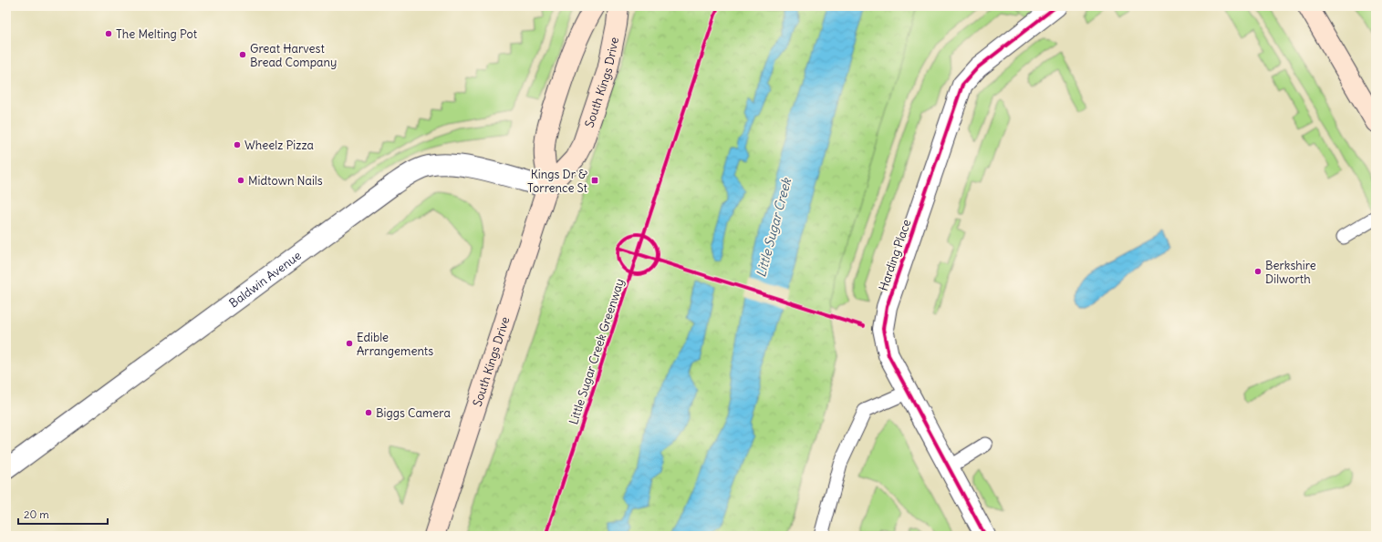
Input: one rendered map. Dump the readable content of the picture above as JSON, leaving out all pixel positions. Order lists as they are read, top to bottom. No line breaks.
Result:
{"streets":{"main road":["South Kings Drive"],"street":["Harding Place","Baldwin Avenue"],"cycle path":["Little Sugar Creek Greenway"]},"crossings":[["South Kings Drive","Baldwin Avenue"]],"water":["Little Sugar Creek"],"places":{"other":["The Melting Pot","Great Harvest Bread Company","Wheelz Pizza","Midtown Nails","Berkshire Dilworth","Edible Arrangements","Biggs Camera"],"transit":["Kings Dr & Torrence St"]},"scale_bar":"20 m"}
